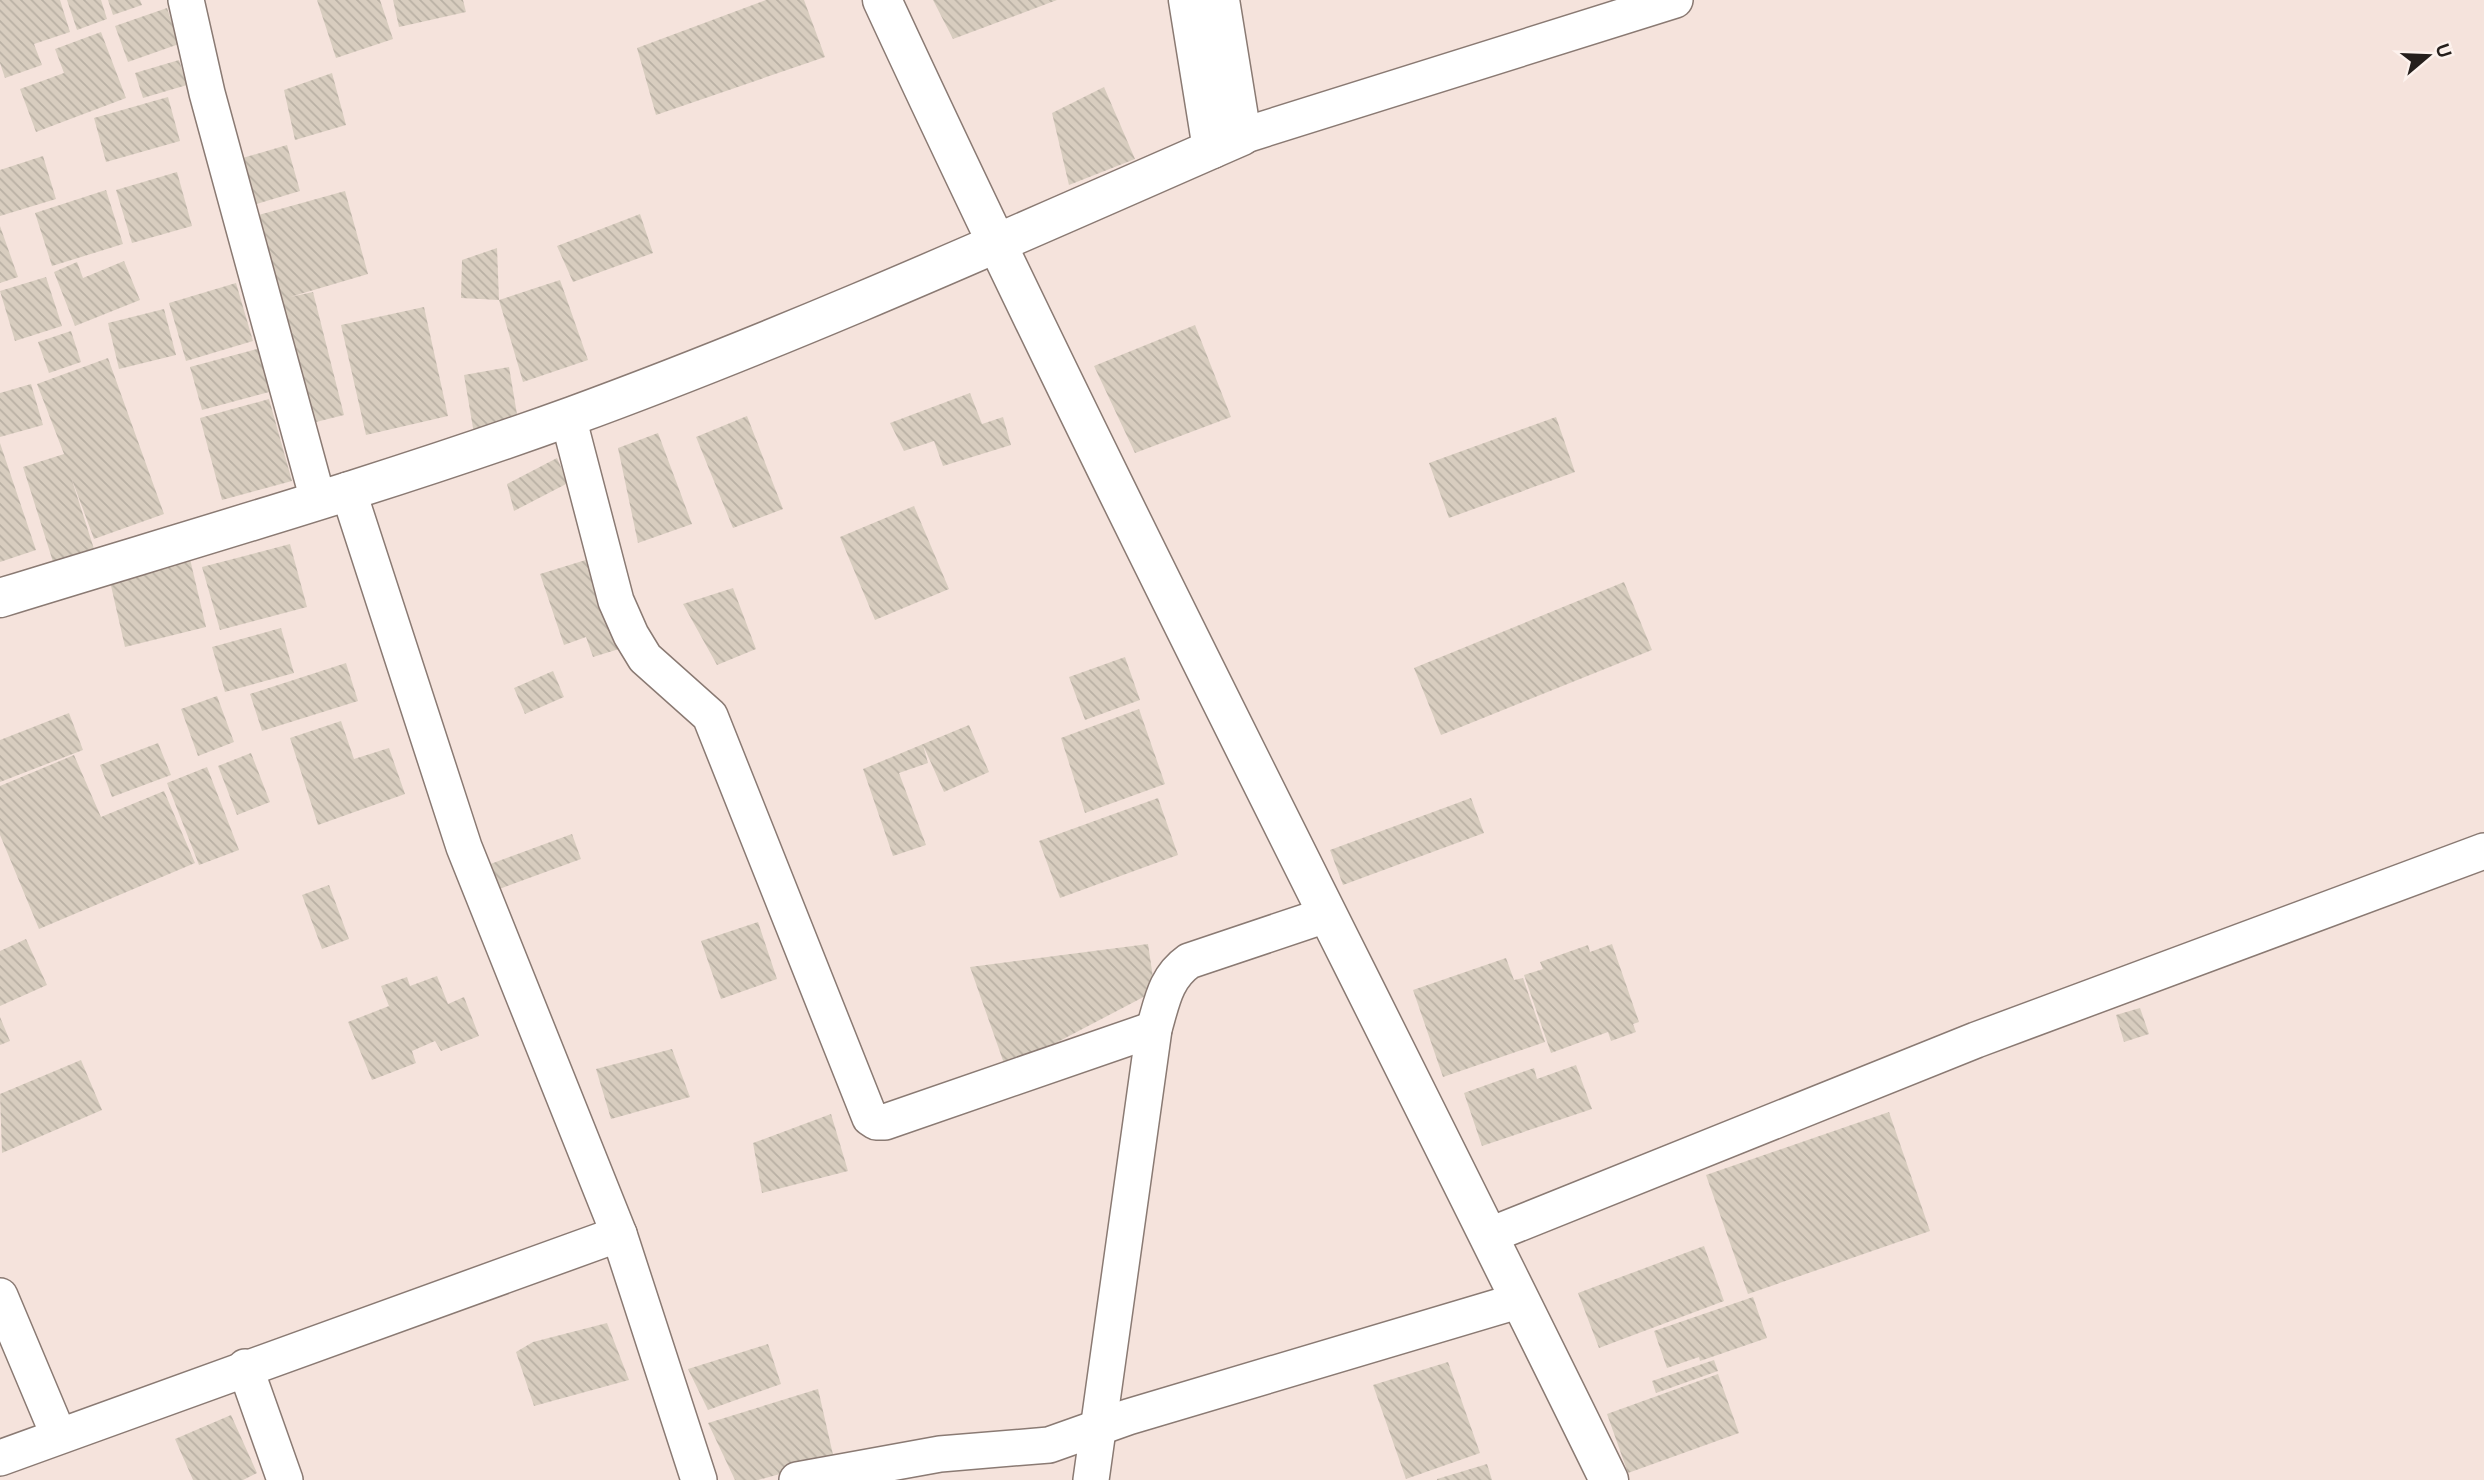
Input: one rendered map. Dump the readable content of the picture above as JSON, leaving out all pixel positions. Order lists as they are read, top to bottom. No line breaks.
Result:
{"north":"right"}
